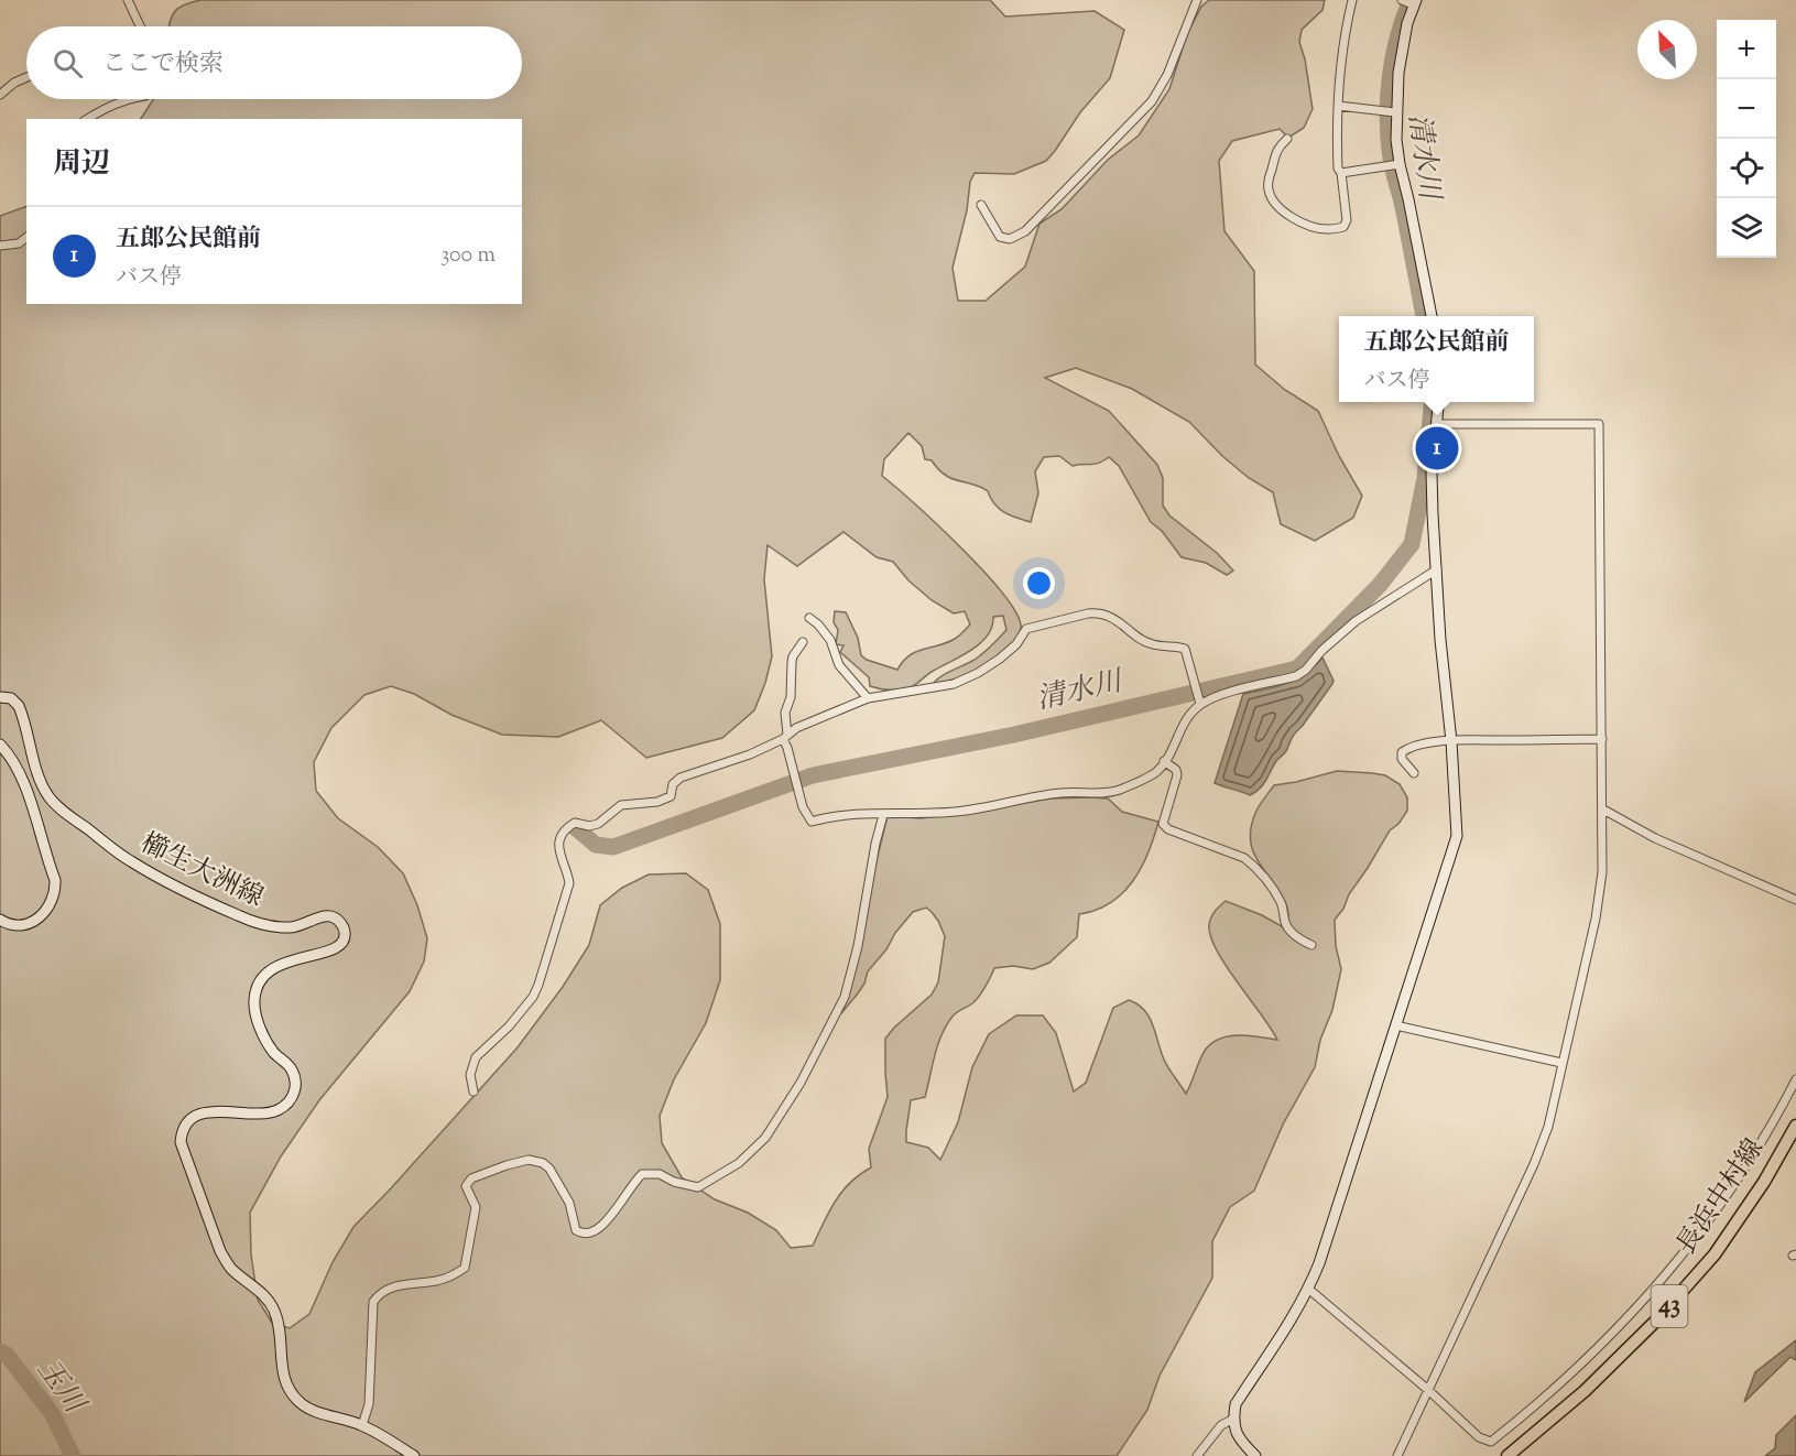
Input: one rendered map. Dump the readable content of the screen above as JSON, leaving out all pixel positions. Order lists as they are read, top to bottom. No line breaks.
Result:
{"streets":{"main road":["櫛生大洲線","長浜中村線","43"]},"water":["清水川","玉川"],"north":"top left","page":{"map_buttons":["+","−"],"search":"ここで検索","heading":"周辺","list":[{"mark":"1","name":"五郎公民館前","note":"バス停","value":"300 m"}],"popup":["五郎公民館前","バス停"],"pins":"1"}}
